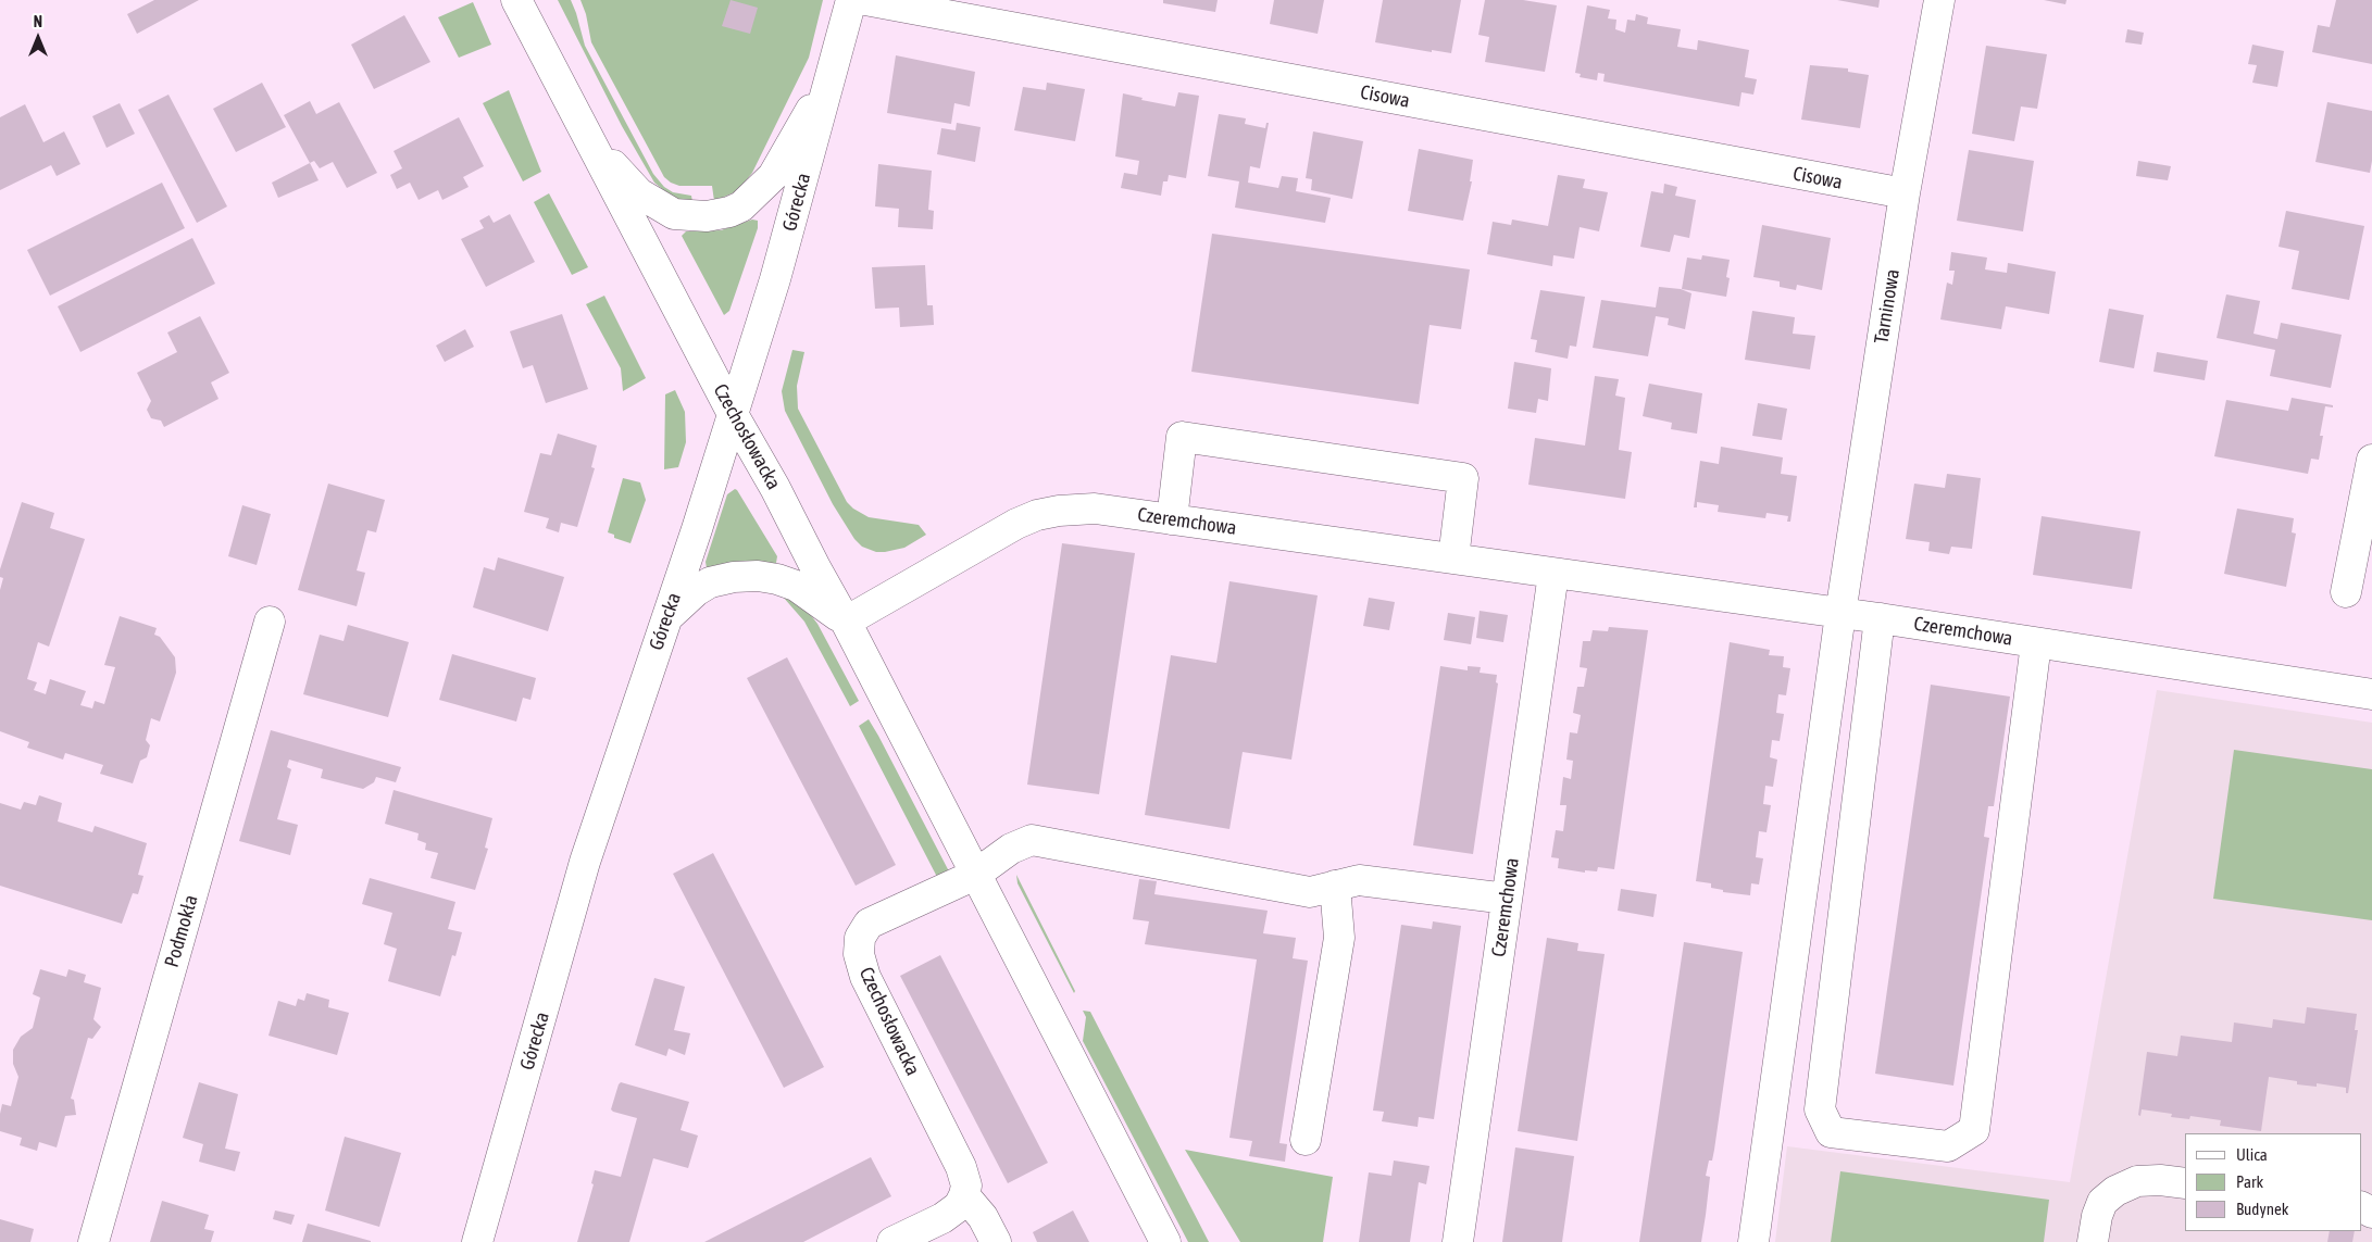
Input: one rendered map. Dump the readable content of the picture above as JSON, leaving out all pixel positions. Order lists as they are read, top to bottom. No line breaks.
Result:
{"streets":{"street":["Cisowa","Górecka","Tarninowa","Czechosłowacka","Czeremchowa","Podmokła"]},"crossings":[["Cisowa","Tarninowa"],["Górecka","Czechosłowacka"],["Tarninowa","Czeremchowa"],["Czechosłowacka","Czeremchowa"]],"legend":["Ulica","Park","Budynek"],"north":"top"}
